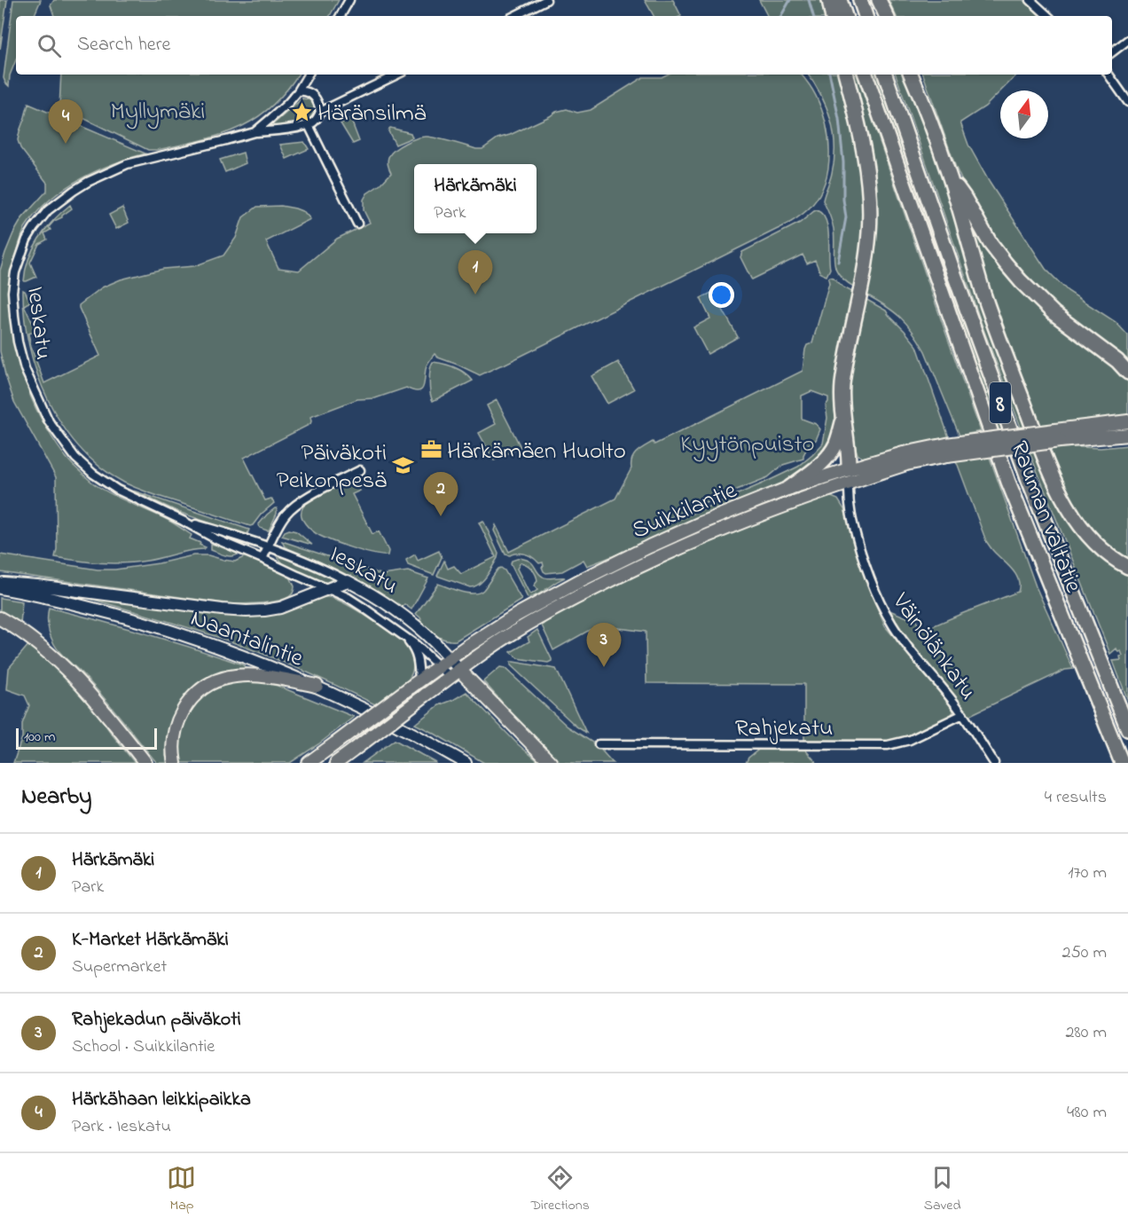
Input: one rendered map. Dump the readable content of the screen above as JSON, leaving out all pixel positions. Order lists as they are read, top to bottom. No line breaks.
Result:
{"streets":{"highway":["8","Rauman valtatie"],"main road":["Ieskatu","Suikkilantie","Naantalintie"],"street":["Väinölänkatu","Rahjekatu"]},"crossings":[["Ieskatu","Suikkilantie"],["Suikkilantie","Väinölänkatu"],["Väinölänkatu","Rahjekatu"]],"parks":["Myllymäki","Kyytönpuisto"],"places":{"place":["Häränsilmä"],"office":["Härkämäen Huolto"],"school or university":["Päiväkoti Peikonpesä"]},"scale_bar":"100 m","north":"top","page":{"search":"Search here","pins":["4","1","2","3"],"popup":["Härkämäki","Park"],"scale":"100 m","heading":["Nearby","4 results"],"list":[{"mark":"1","name":"Härkämäki","note":"Park","value":"170 m"},{"mark":"2","name":"K-Market Härkämäki","note":"Supermarket","value":"250 m"},{"mark":"3","name":"Rahjekadun päiväkoti","note":"School · Suikkilantie","value":"280 m"},{"mark":"4","name":"Härkähaan leikkipaikka","note":"Park · Ieskatu","value":"480 m"}],"nav":["Map","Directions","Saved"]}}
